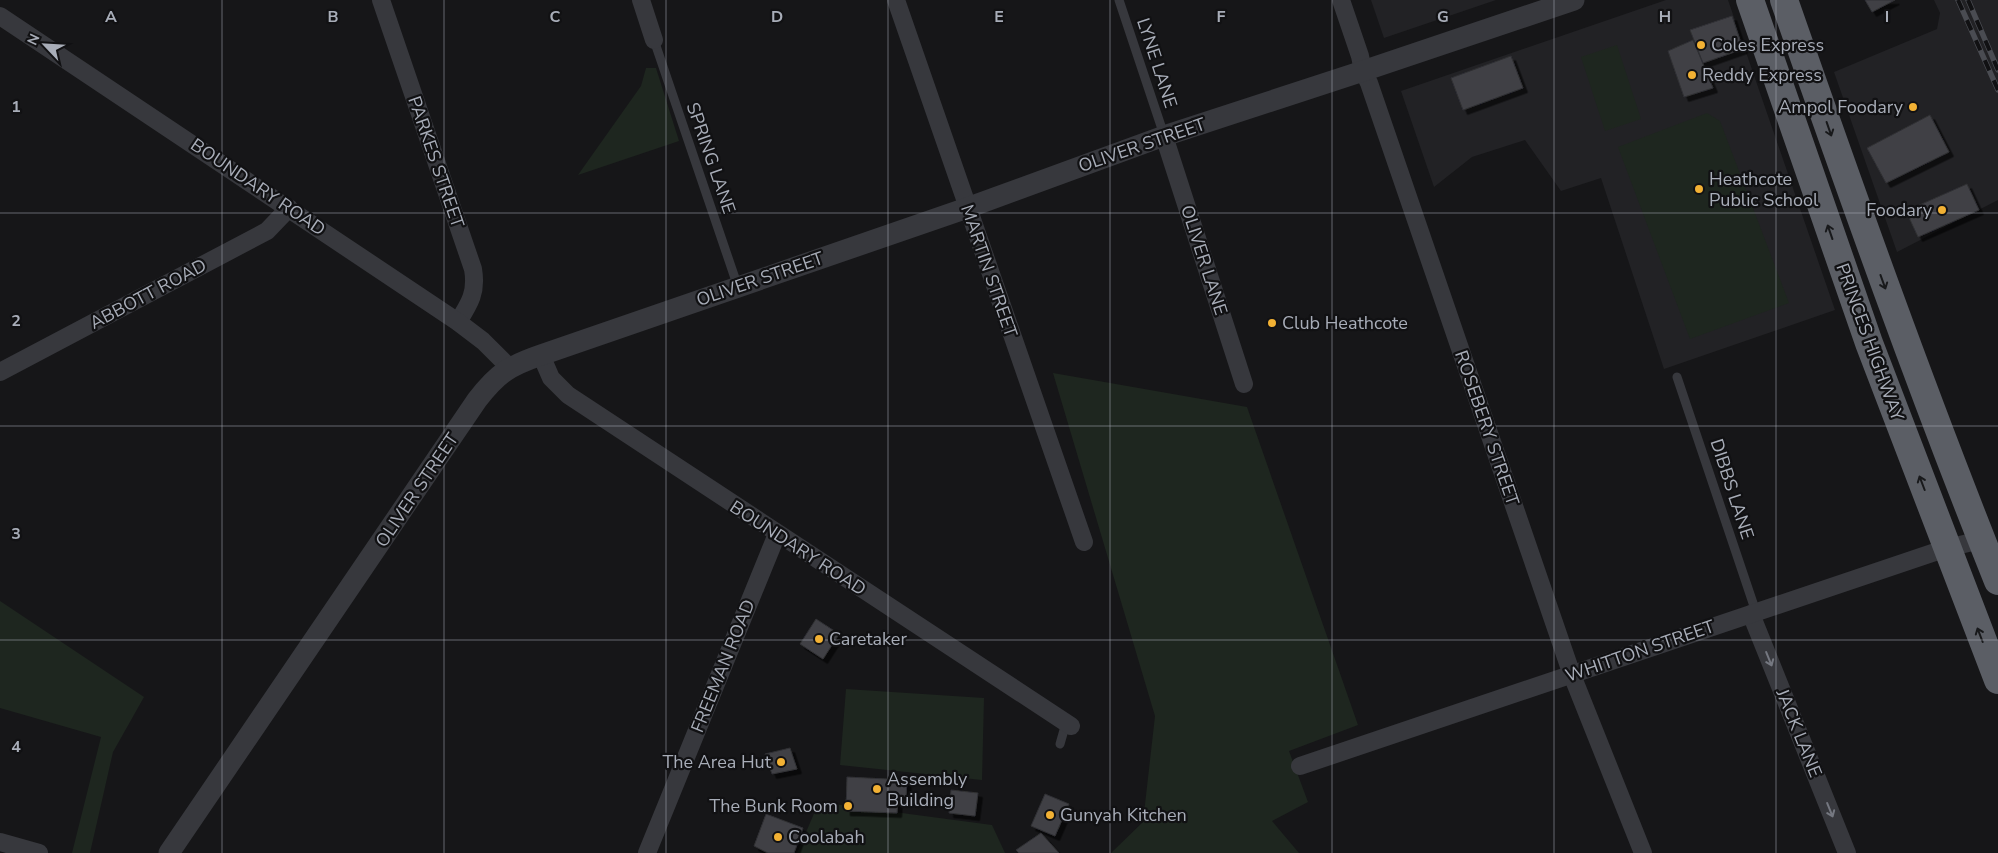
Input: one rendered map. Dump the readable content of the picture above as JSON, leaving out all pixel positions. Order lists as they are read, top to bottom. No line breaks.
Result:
{"streets":{"highway":["PRINCES HIGHWAY"],"street":["OLIVER STREET","PARKES STREET","BOUNDARY ROAD","OLIVER LANE","MARTIN STREET","ABBOTT ROAD","ROSEBERY STREET","WHITTON STREET","FREEMAN ROAD","JACK LANE"],"lane":["LYNE LANE","SPRING LANE","DIBBS LANE"]},"crossings":[["LYNE LANE","OLIVER STREET"],["LYNE LANE","OLIVER LANE"],["OLIVER STREET","SPRING LANE"],["OLIVER STREET","BOUNDARY ROAD"],["OLIVER STREET","OLIVER LANE"],["OLIVER STREET","MARTIN STREET"],["OLIVER STREET","ROSEBERY STREET"],["PARKES STREET","BOUNDARY ROAD"],["BOUNDARY ROAD","ABBOTT ROAD"],["BOUNDARY ROAD","FREEMAN ROAD"],["PRINCES HIGHWAY","WHITTON STREET"],["ROSEBERY STREET","WHITTON STREET"],["DIBBS LANE","WHITTON STREET"],["DIBBS LANE","JACK LANE"],["WHITTON STREET","JACK LANE"]],"one_way":["JACK LANE"],"places":["Coles Express","Reddy Express","Ampol Foodary","Heathcote Public School","Foodary","Club Heathcote","Caretaker","The Area Hut","Assembly Building","The Bunk Room","Gunyah Kitchen","Coolabah"],"north":"top left","grid":{"columns":["A","B","C","D","E","F","G","H","I"],"rows":["1","2","3","4"]}}
